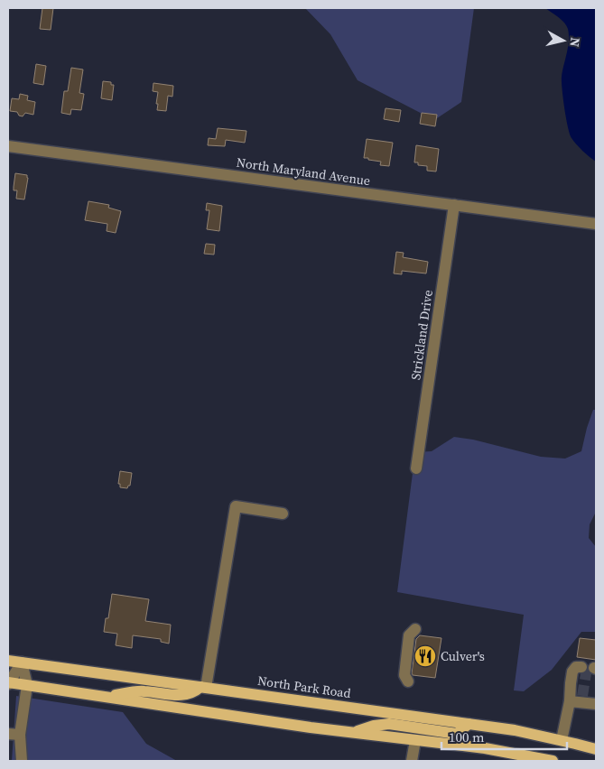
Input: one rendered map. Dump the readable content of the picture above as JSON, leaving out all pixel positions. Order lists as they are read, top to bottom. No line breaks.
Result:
{"streets":{"main road":["North Park Road"],"street":["North Maryland Avenue","Strickland Drive"]},"crossings":[["North Maryland Avenue","Strickland Drive"]],"places":{"restaurant":["Culver's"]},"scale_bar":"100 m","north":"right"}
